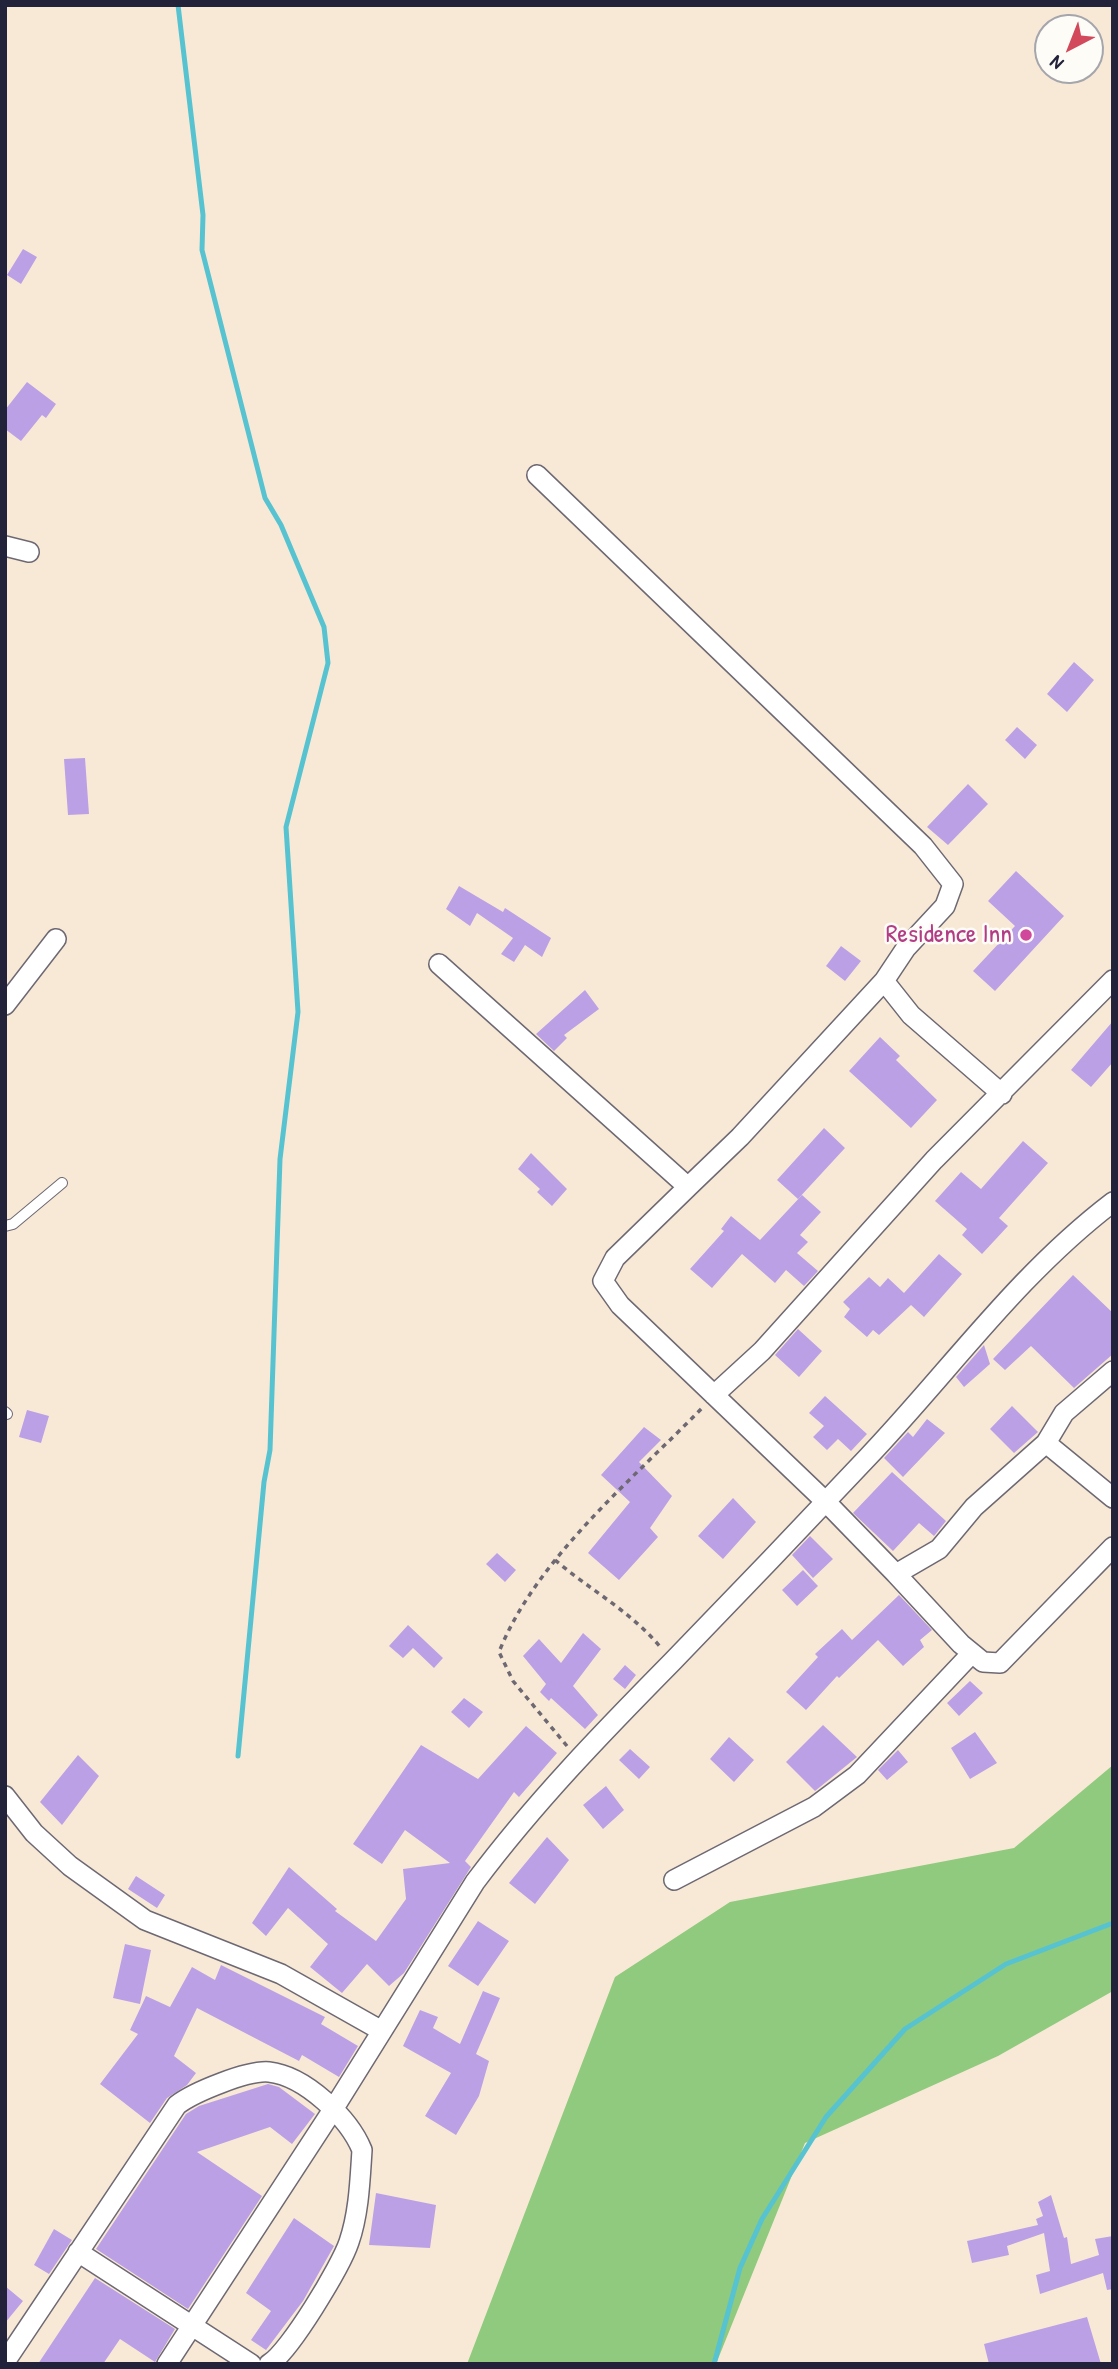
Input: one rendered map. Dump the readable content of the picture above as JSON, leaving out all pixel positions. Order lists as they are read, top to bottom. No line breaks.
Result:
{"places":["Residence Inn"],"north":"bottom left"}
